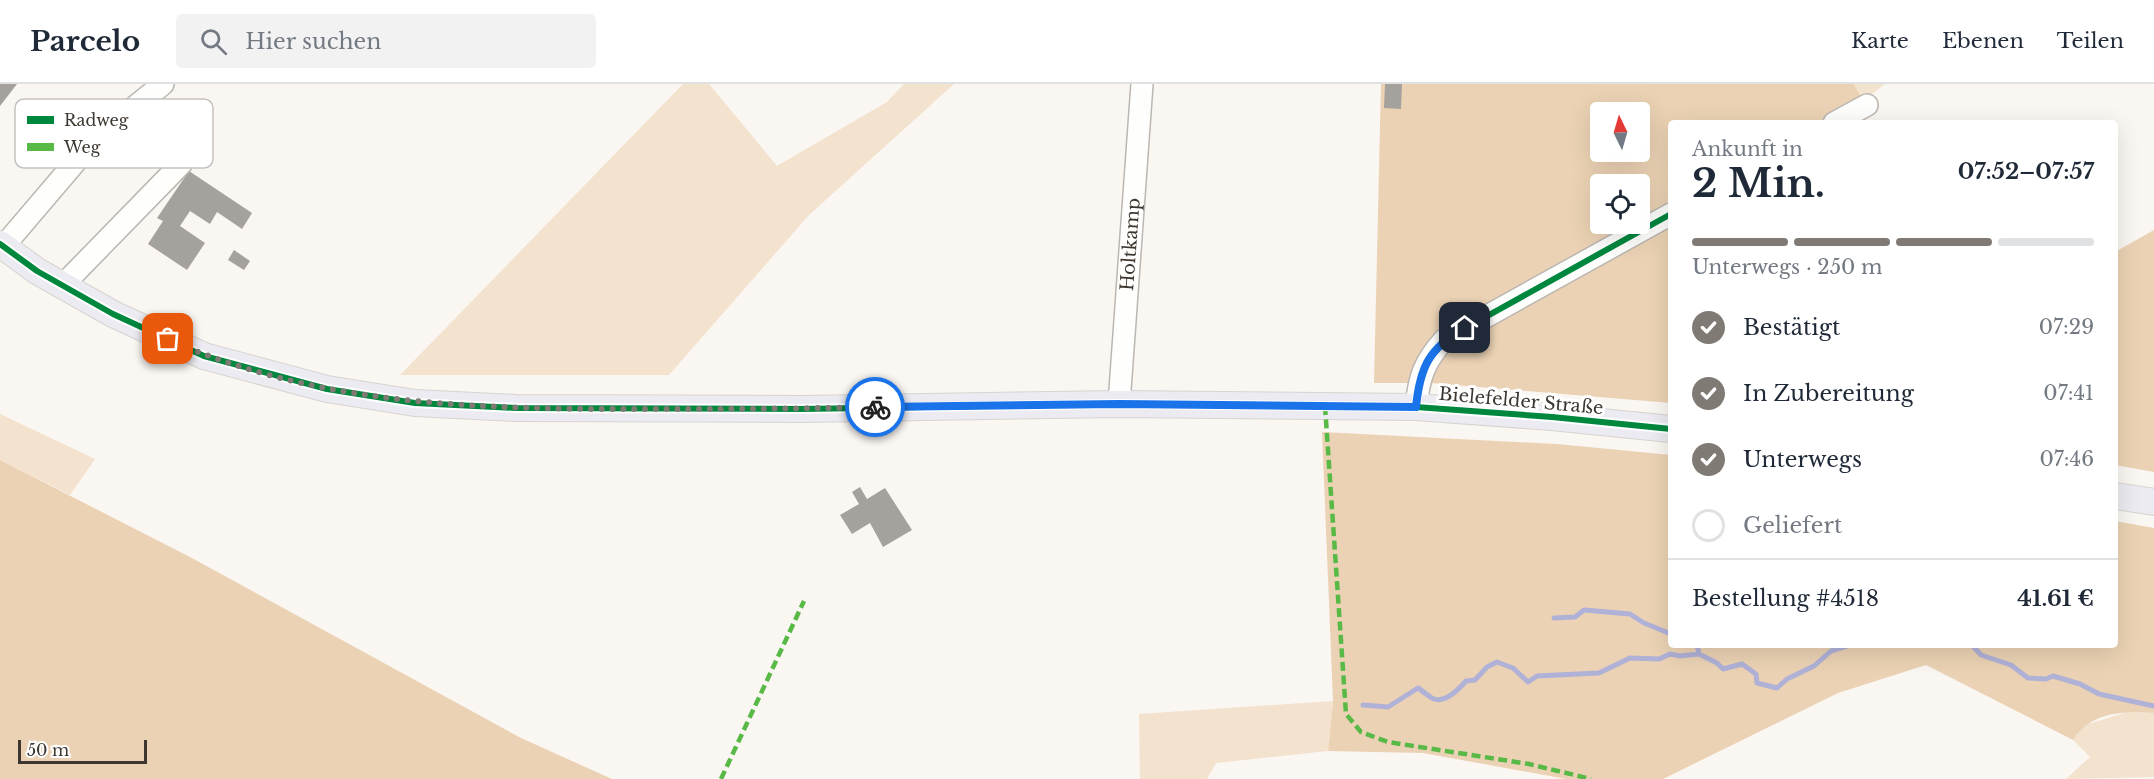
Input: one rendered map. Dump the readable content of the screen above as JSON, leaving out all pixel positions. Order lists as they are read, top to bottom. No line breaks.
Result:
{"streets":{"main road":["Bielefelder Straße"],"street":["Holtkamp"]},"crossings":[["Holtkamp","Bielefelder Straße"]],"legend":["Radweg","Weg"],"scale_bar":"50 m","north":"top","page":{"header":"Parcelo","search":"Hier suchen","nav":["Karte","Ebenen","Teilen"],"heading":["2 Min.","Ankunft in","07:52–07:57"],"panel":["Bestellung #4518","41.61 €"],"bar":"Unterwegs · 250 m","list":[["Bestätigt","07:29"],["In Zubereitung","07:41"],["Unterwegs","07:46"],"Geliefert"],"scale":"50 m"}}
